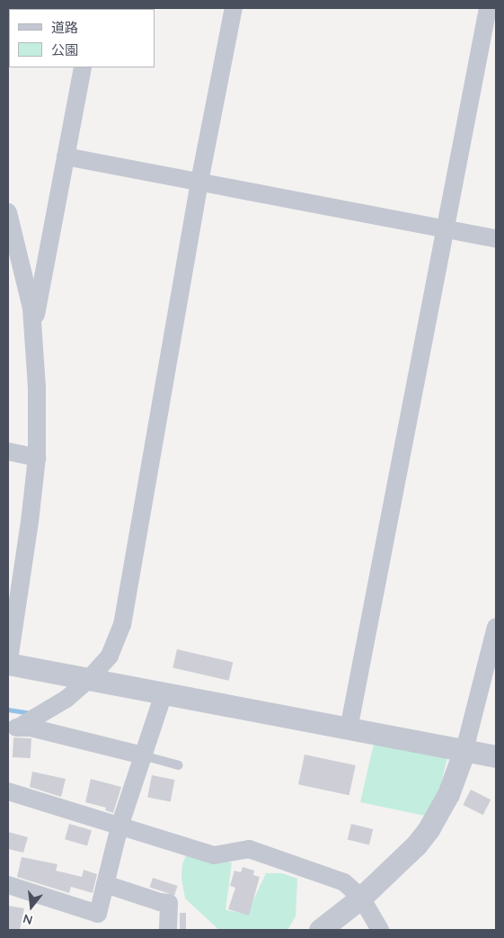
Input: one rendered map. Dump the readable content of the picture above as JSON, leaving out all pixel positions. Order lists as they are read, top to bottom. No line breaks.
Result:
{"legend":["道路","公園"],"north":"bottom"}
